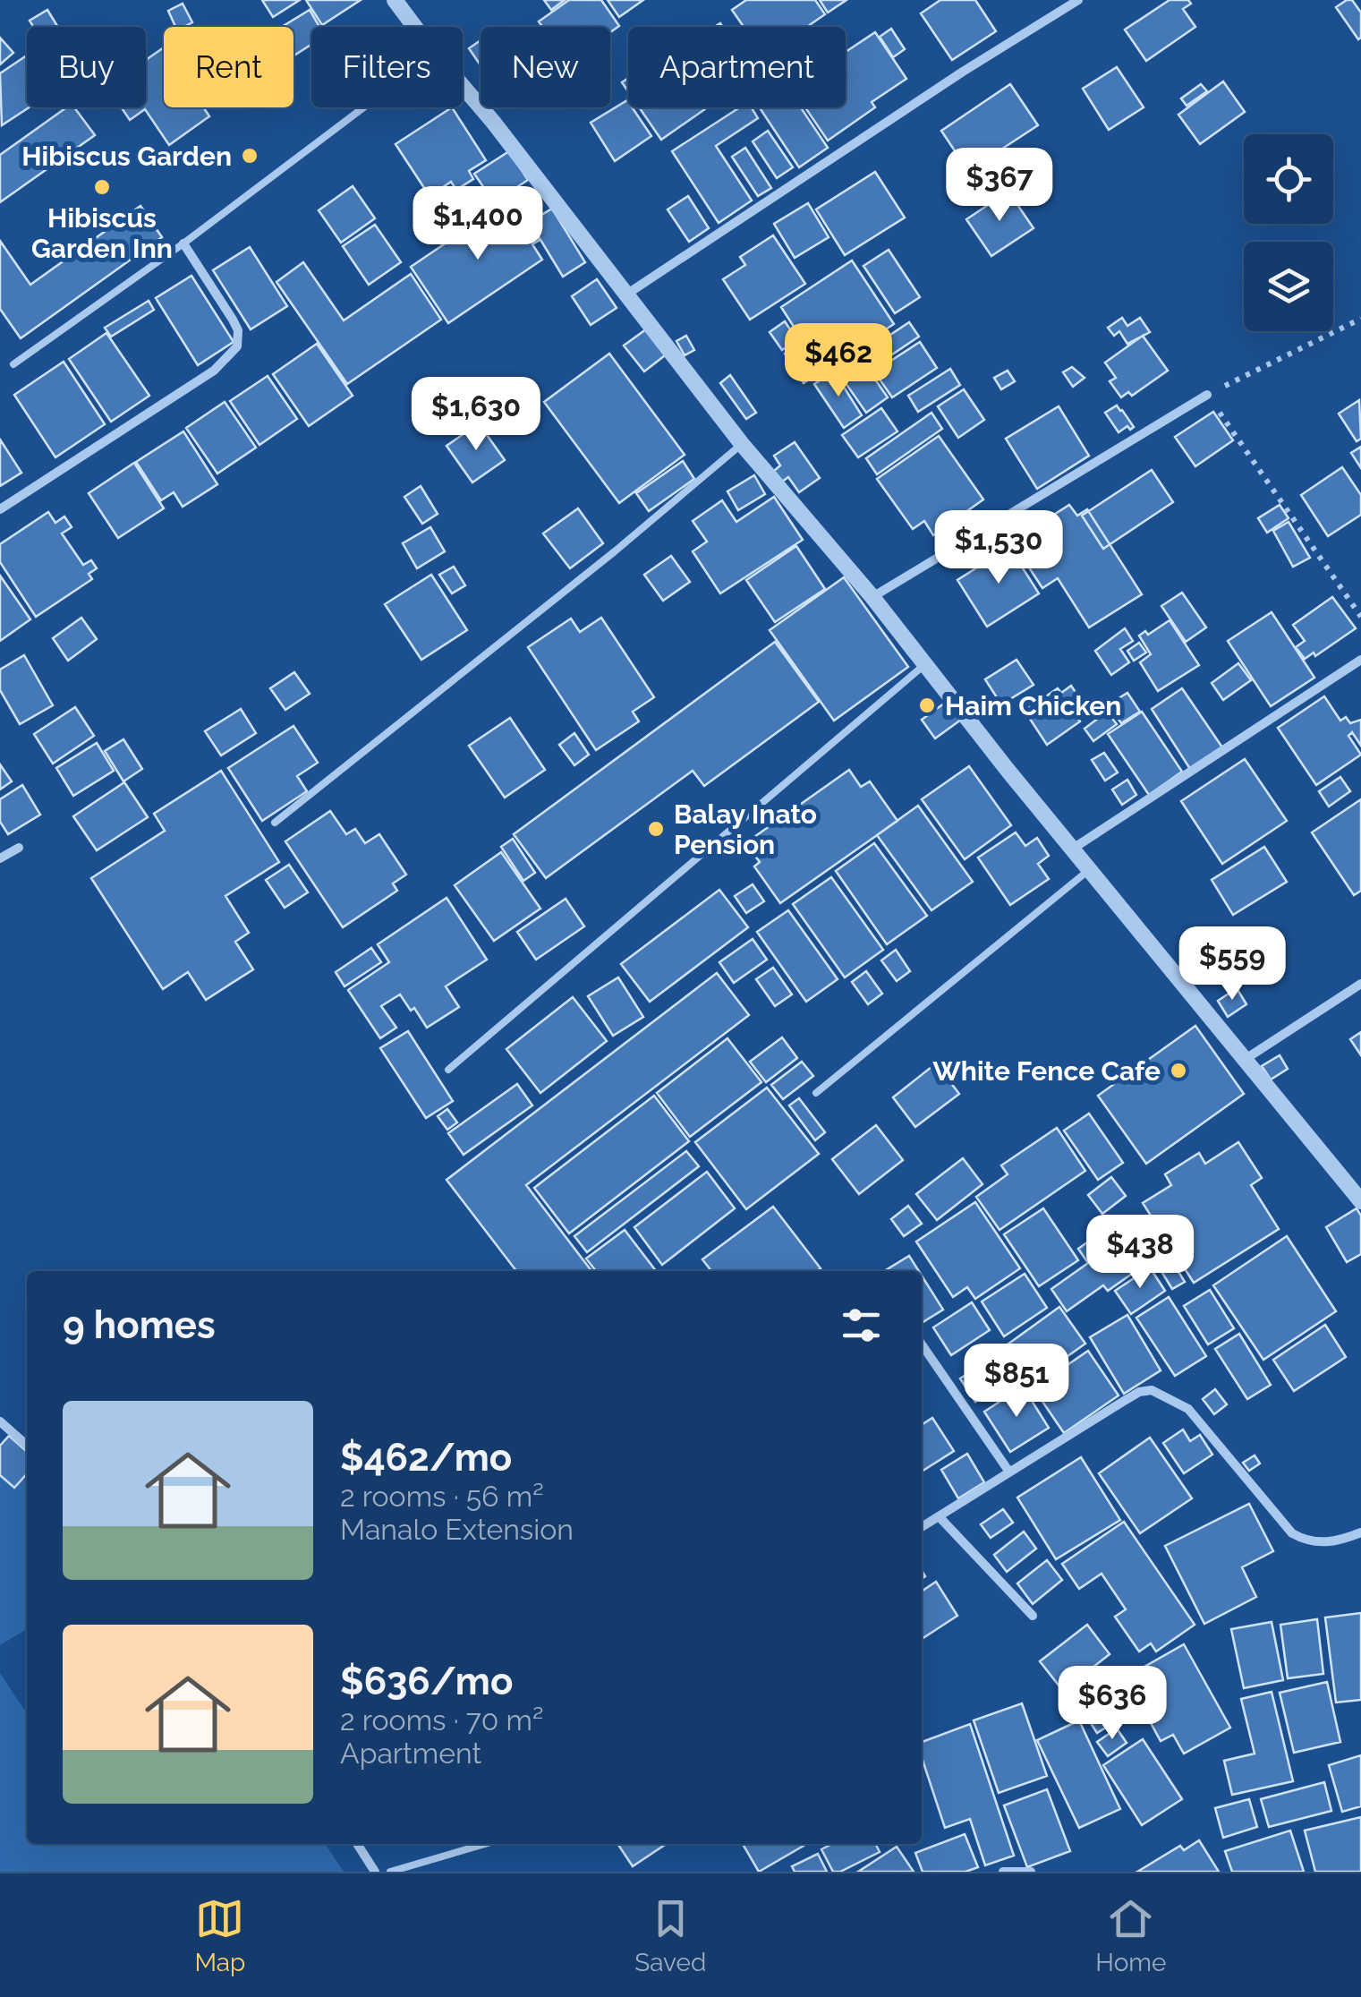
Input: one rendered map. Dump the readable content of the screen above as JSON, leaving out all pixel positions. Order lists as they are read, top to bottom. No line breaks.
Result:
{"places":["Hibiscus Garden","Hibiscus Garden Inn","Haim Chicken","Balay Inato Pension","White Fence Cafe"],"page":{"chip":["Buy","Rent","Filters","New","Apartment"],"price":["$367","$1,400","$462","$1,630","$1,530","$559","$438","$851","$636"],"heading":"9 homes","list":[{"name":"$462/mo","note":"2 rooms · 56 m² · Manalo Extension"},{"name":"$636/mo","note":"2 rooms · 70 m² · Apartment"}],"tabs":["Map","Saved","Home"]}}
